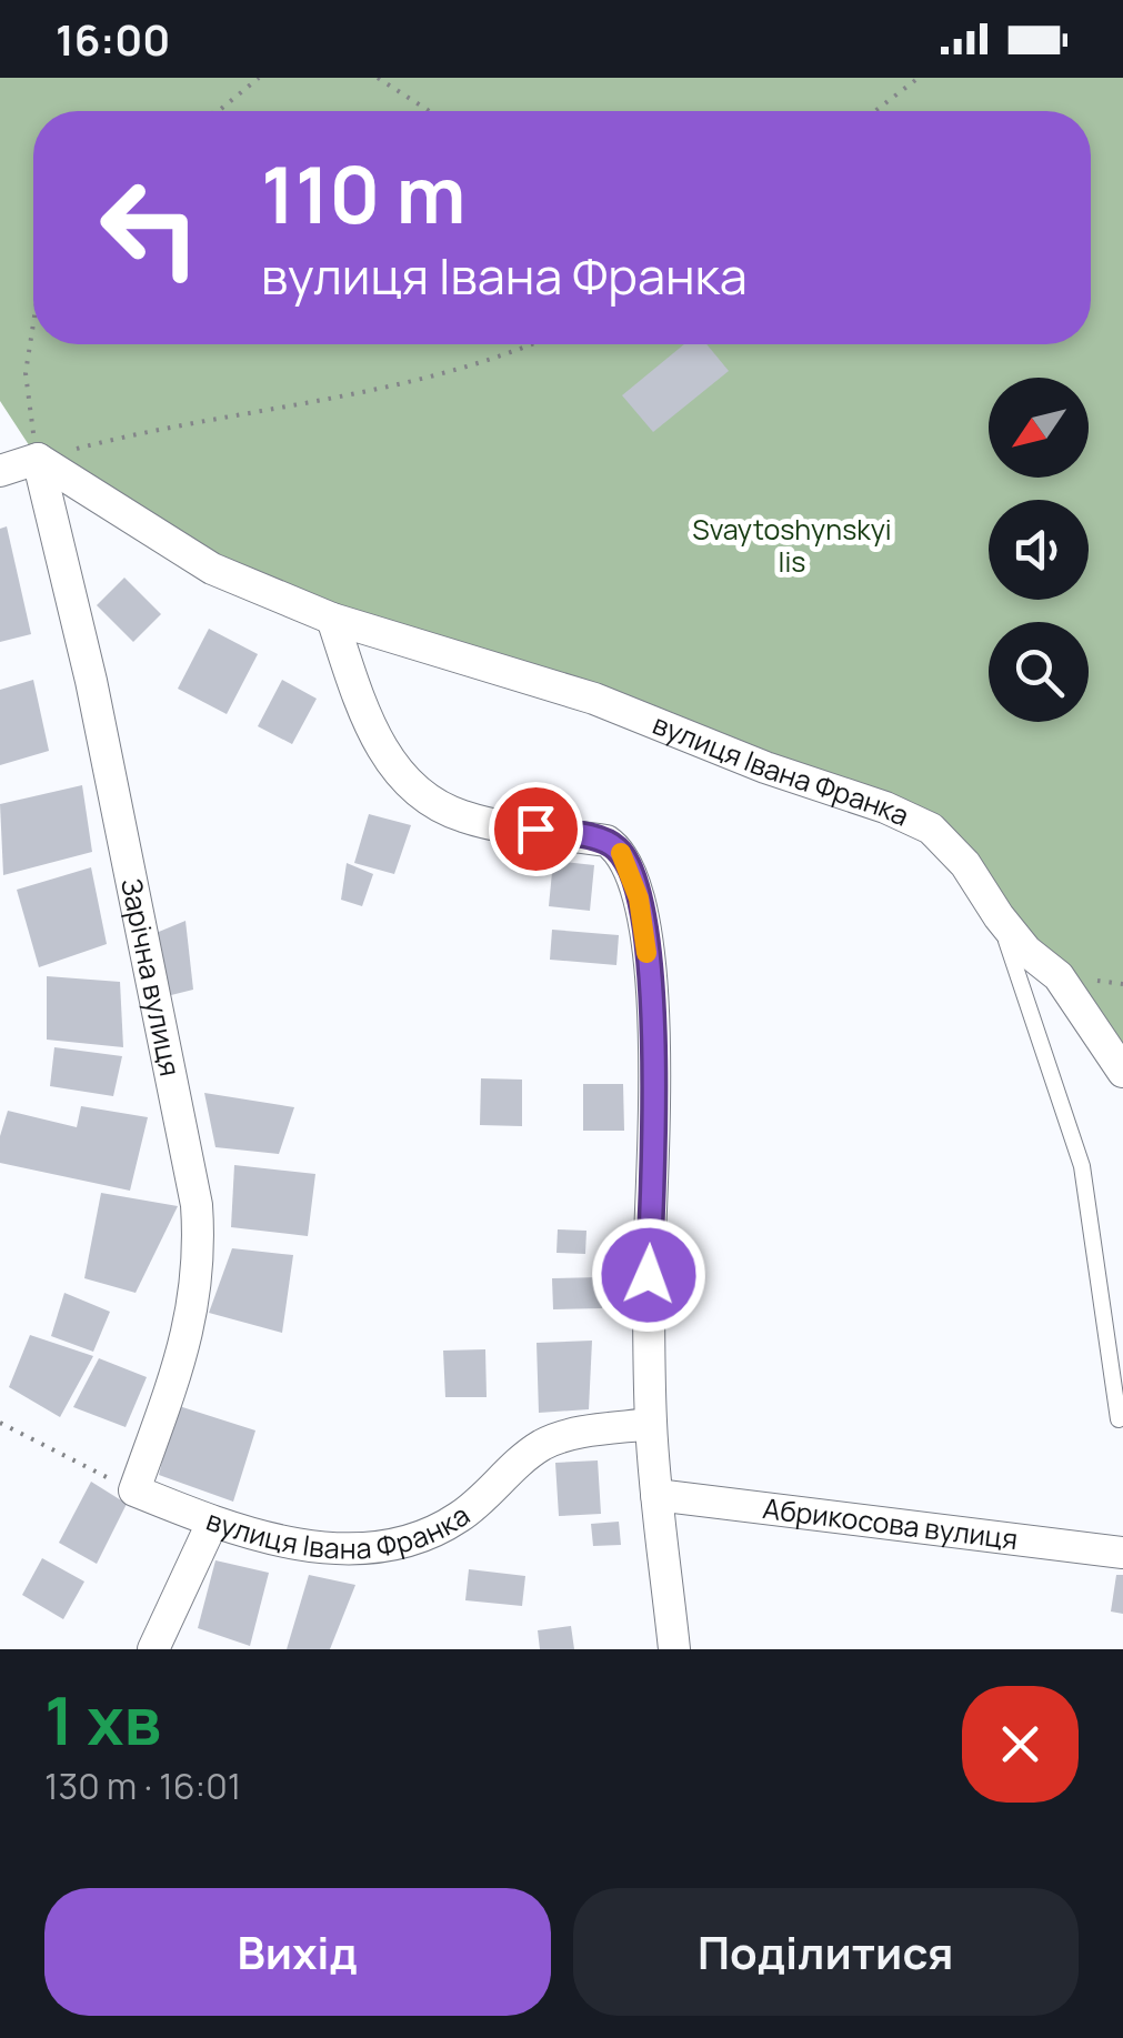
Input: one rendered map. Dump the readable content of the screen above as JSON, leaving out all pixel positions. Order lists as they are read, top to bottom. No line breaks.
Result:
{"streets":{"street":["вулиця Івана Франка","Зарічна вулиця","Абрикосова вулиця"]},"crossings":[["вулиця Івана Франка","Зарічна вулиця"]],"parks":["Svaytoshynskyi lis"],"north":"bottom left","page":{"status":"16:00","turn":["110 m","вулиця Івана Франка"],"heading":["1 хв","130 m · 16:01"],"buttons":["Вихід","Поділитися"]}}
